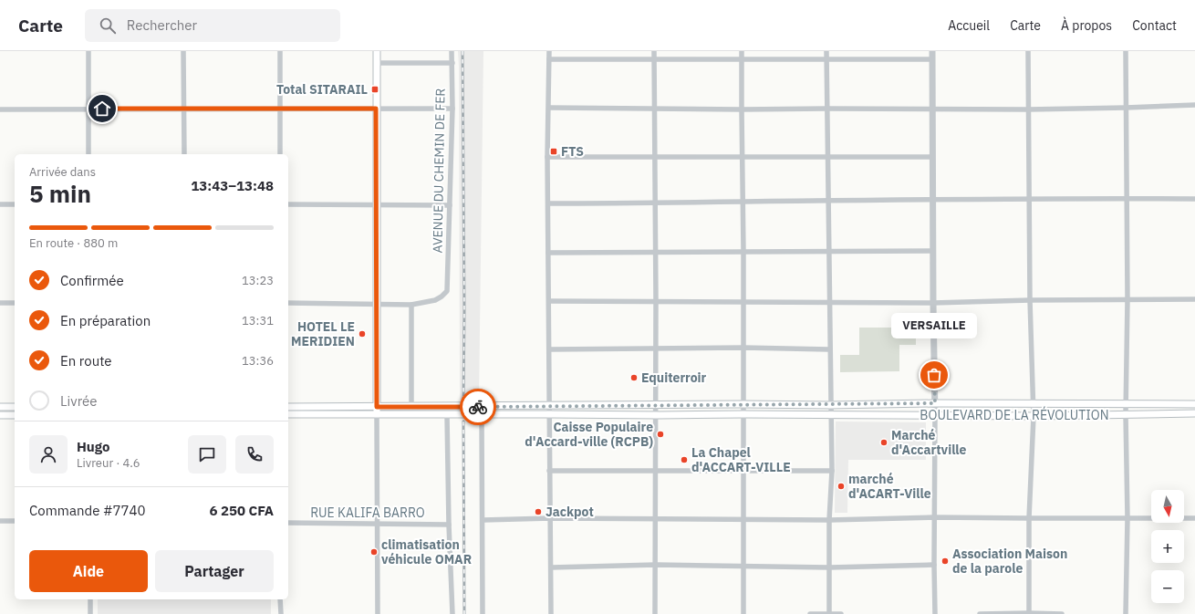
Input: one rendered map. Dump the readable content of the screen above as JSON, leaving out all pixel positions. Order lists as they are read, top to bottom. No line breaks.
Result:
{"streets":{"main road":["BOULEVARD DE LA RÉVOLUTION"],"street":["AVENUE DU CHEMIN DE FER","RUE KALIFA BARRO"]},"places":{"transit":["Total SITARAIL","FTS"],"other":["HOTEL LE MERIDIEN","VERSAILLE","Equiterroir","Caisse Populaire d'Accard-ville (RCPB)","Marché d'Accartville","La Chapel d'ACCART-VILLE","marché d'ACART-Ville","Jackpot","climatisation véhicule OMAR","Association Maison de la parole"]},"north":"bottom","page":{"header":"Carte","search":"Rechercher","nav":["Accueil","Carte","À propos","Contact"],"heading":["5 min","Arrivée dans","13:43–13:48"],"panel":["Hugo","Livreur · 4.6","Commande #7740","6 250 CFA"],"bar":"En route · 880 m","list":[["Confirmée","13:23"],["En préparation","13:31"],["En route","13:36"],"Livrée"],"bubble":"VERSAILLE","map_buttons":["+","−"],"buttons":["Aide","Partager"]}}
